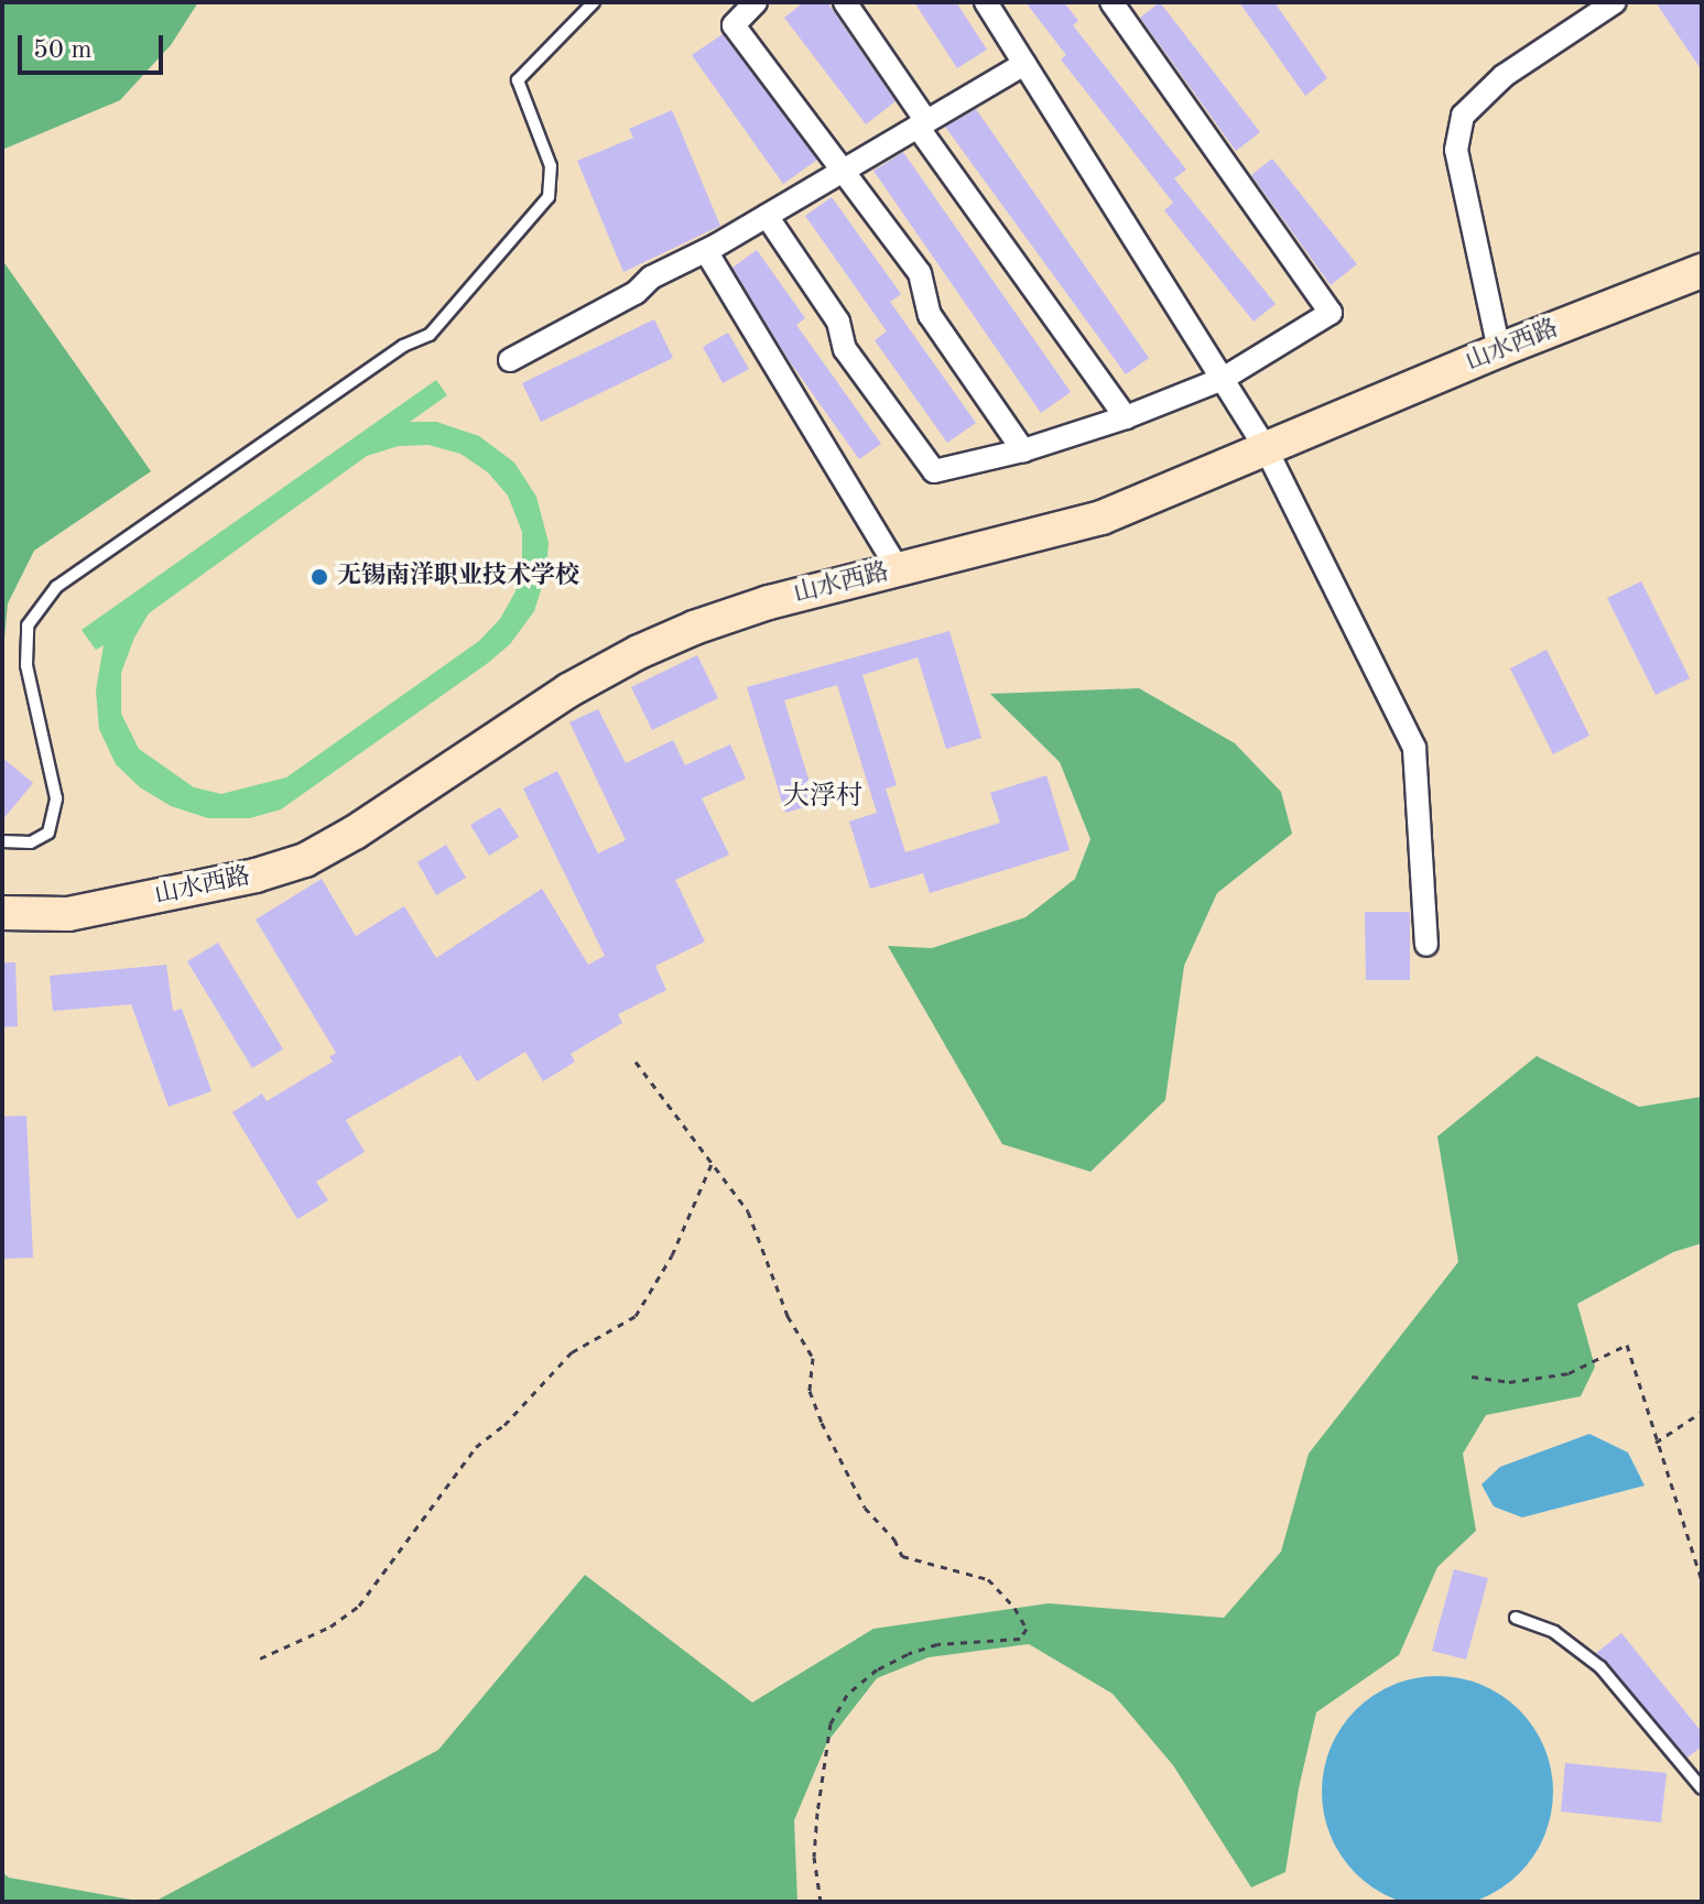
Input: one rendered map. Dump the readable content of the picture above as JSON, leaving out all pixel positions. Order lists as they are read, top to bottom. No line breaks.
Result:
{"streets":{"street":["山水西路"]},"districts":["大浮村"],"places":["无锡南洋职业技术学校"],"scale_bar":"50 m"}
